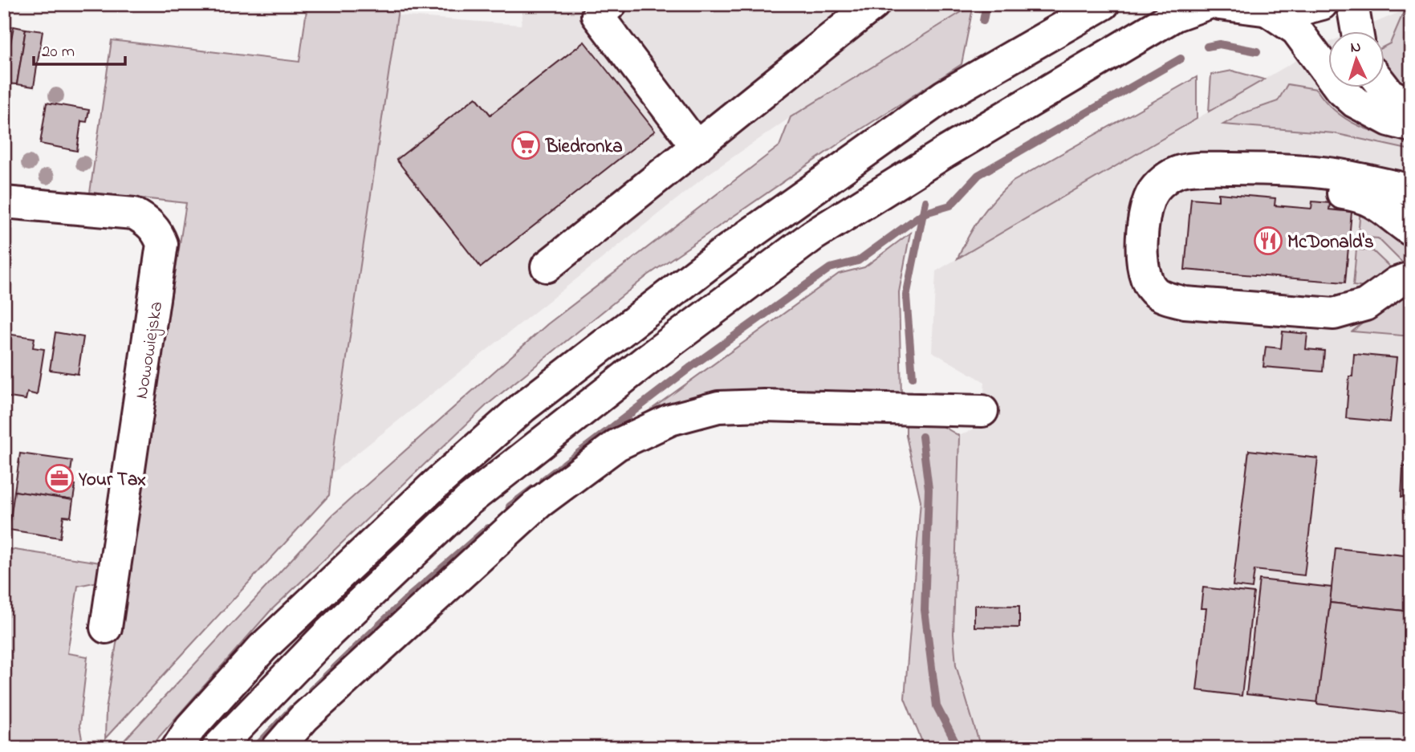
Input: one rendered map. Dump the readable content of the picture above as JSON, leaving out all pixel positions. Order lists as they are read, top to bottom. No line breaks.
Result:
{"streets":{"main road":["Nowowiejska"]},"places":{"supermarket":["Biedronka"],"restaurant":["McDonald's"],"office":["Your Tax"]},"scale_bar":"20 m","north":"top"}
